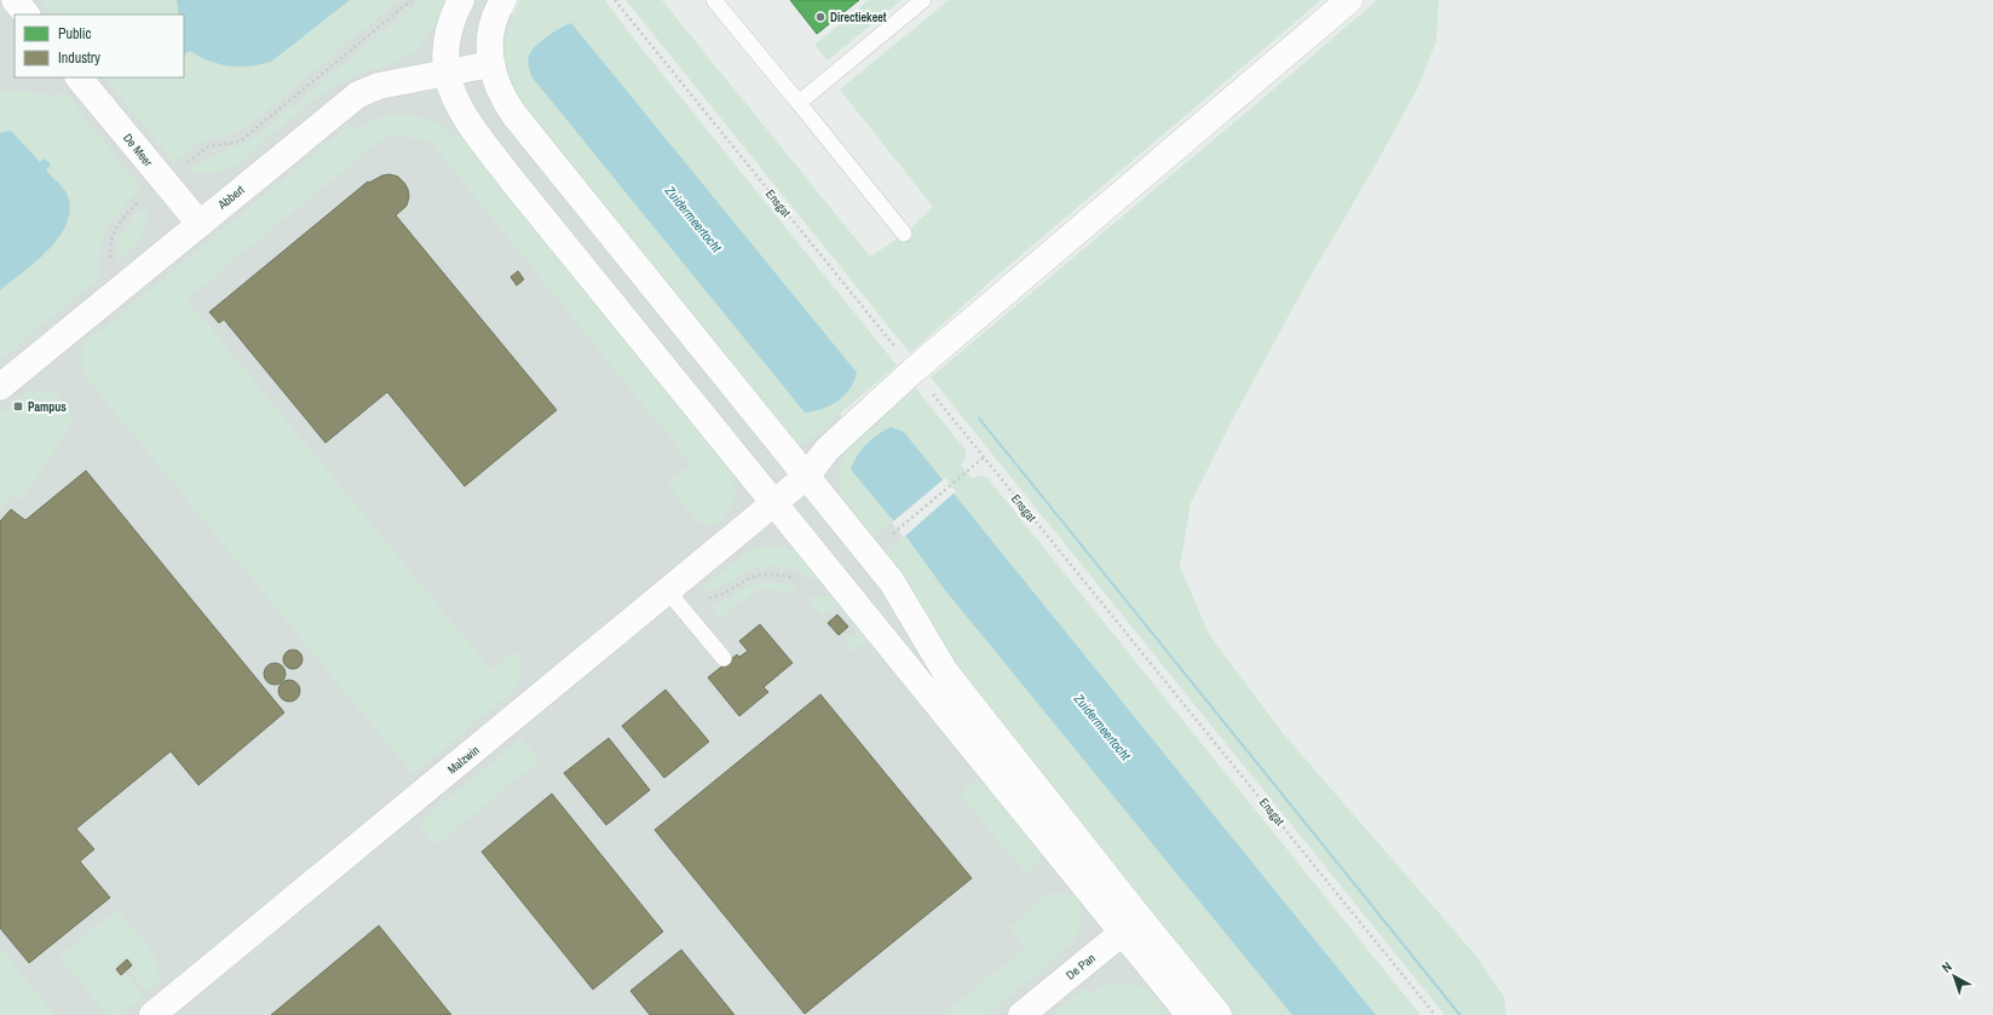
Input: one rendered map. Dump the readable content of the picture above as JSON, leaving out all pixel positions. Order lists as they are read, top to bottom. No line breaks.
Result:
{"streets":{"main road":["De Meer","Abbert","Malzwin","De Pan"],"path":["Ensgat"]},"crossings":[["De Meer","Abbert"],["Ensgat","Malzwin"]],"water":["Zuidermeertocht"],"places":{"other":["Directiekeet"],"transit":["Pampus"]},"legend":["Public","Industry"],"north":"top left"}
